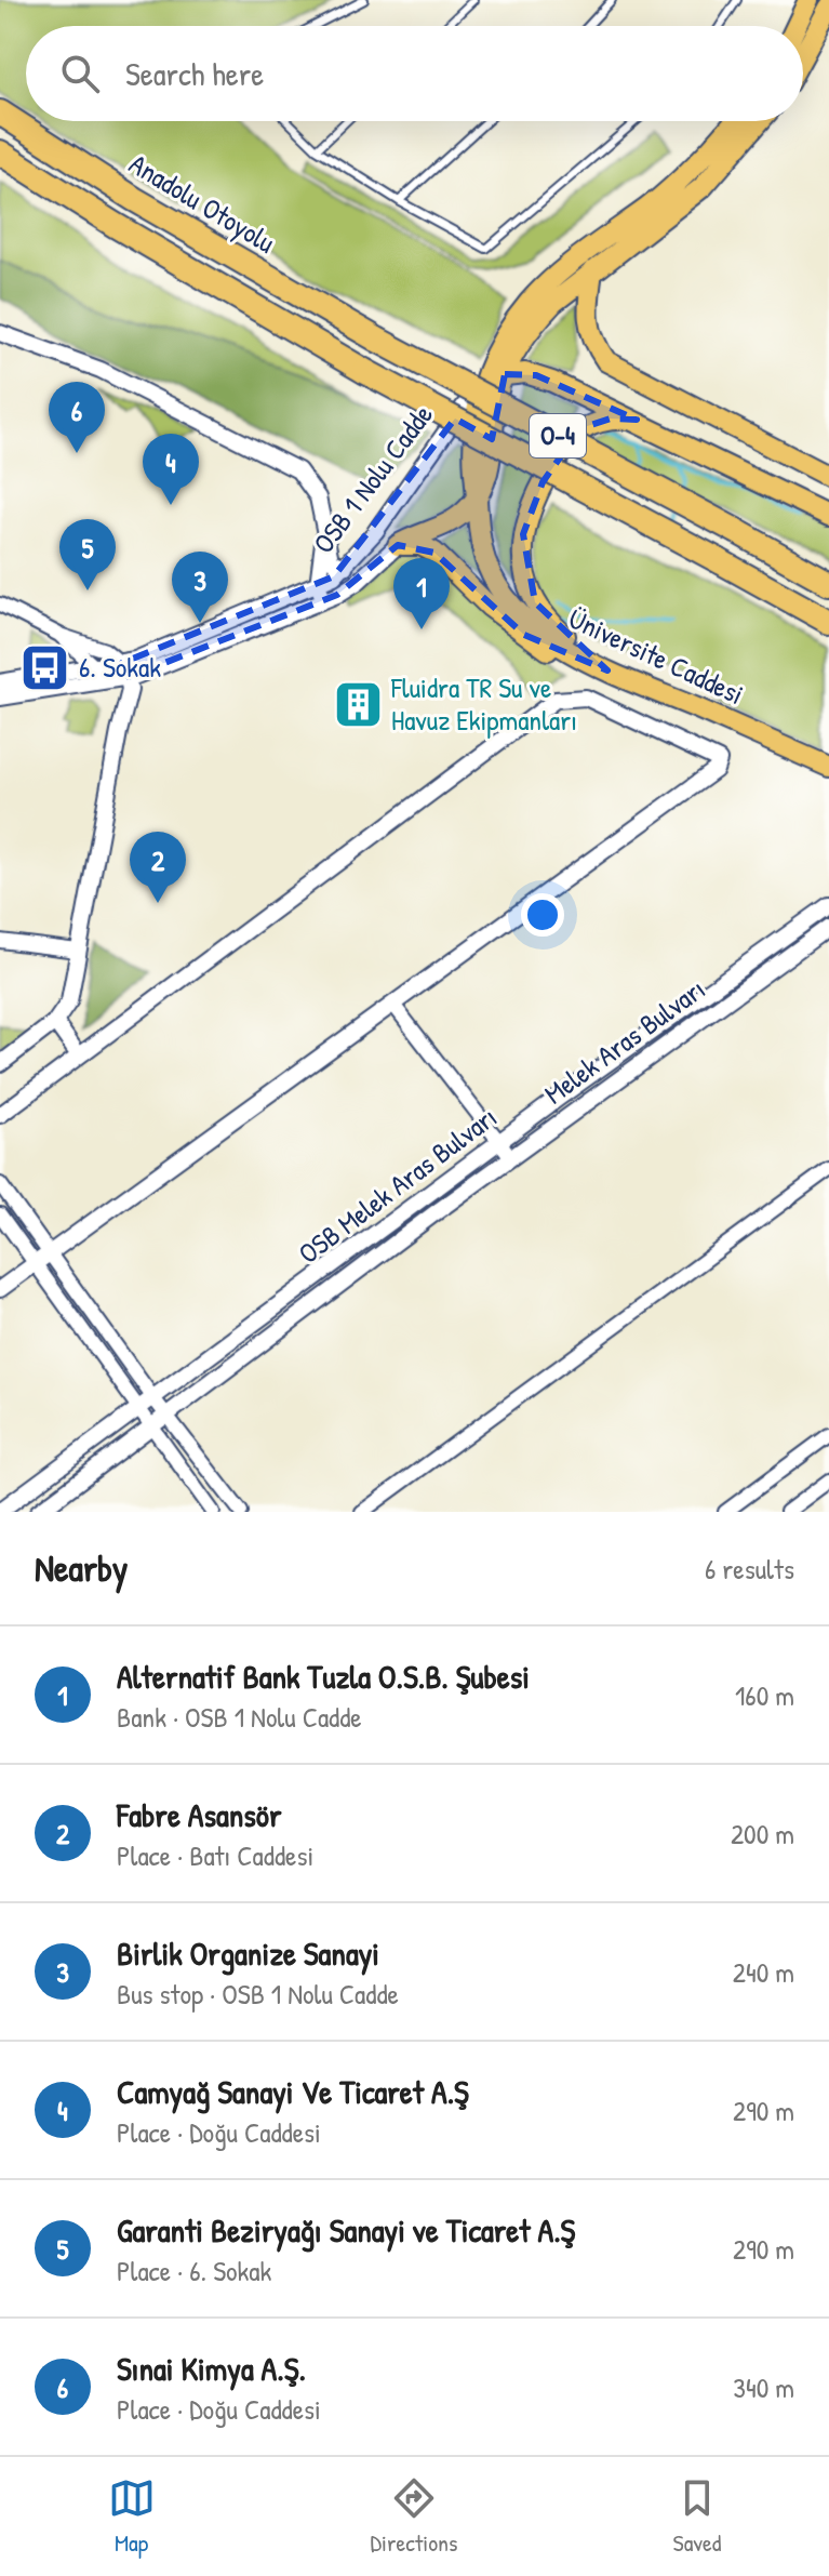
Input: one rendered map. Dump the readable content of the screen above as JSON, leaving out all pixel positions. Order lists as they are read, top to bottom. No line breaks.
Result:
{"streets":{"highway":["Anadolu Otoyolu","O-4"],"main road":["OSB 1 Nolu Cadde","Üniversite Caddesi"],"street":["Melek Aras Bulvarı","OSB Melek Aras Bulvarı"]},"crossings":[["OSB 1 Nolu Cadde","Üniversite Caddesi"]],"places":{"bus stop":["6. Sokak"],"building":["Fluidra TR Su ve Havuz Ekipmanları"]},"page":{"search":"Search here","pins":["6","4","5","3","1","2"],"heading":["Nearby","6 results"],"list":[{"mark":"1","name":"Alternatif Bank Tuzla O.S.B. Şubesi","note":"Bank · OSB 1 Nolu Cadde","value":"160 m"},{"mark":"2","name":"Fabre Asansör","note":"Place · Batı Caddesi","value":"200 m"},{"mark":"3","name":"Birlik Organize Sanayi","note":"Bus stop · OSB 1 Nolu Cadde","value":"240 m"},{"mark":"4","name":"Camyağ Sanayi Ve Ticaret A.Ş","note":"Place · Doğu Caddesi","value":"290 m"},{"mark":"5","name":"Garanti Beziryağı Sanayi ve Ticaret A.Ş","note":"Place · 6. Sokak","value":"290 m"},{"mark":"6","name":"Sınai Kimya A.Ş.","note":"Place · Doğu Caddesi","value":"340 m"}],"nav":["Map","Directions","Saved"]}}
